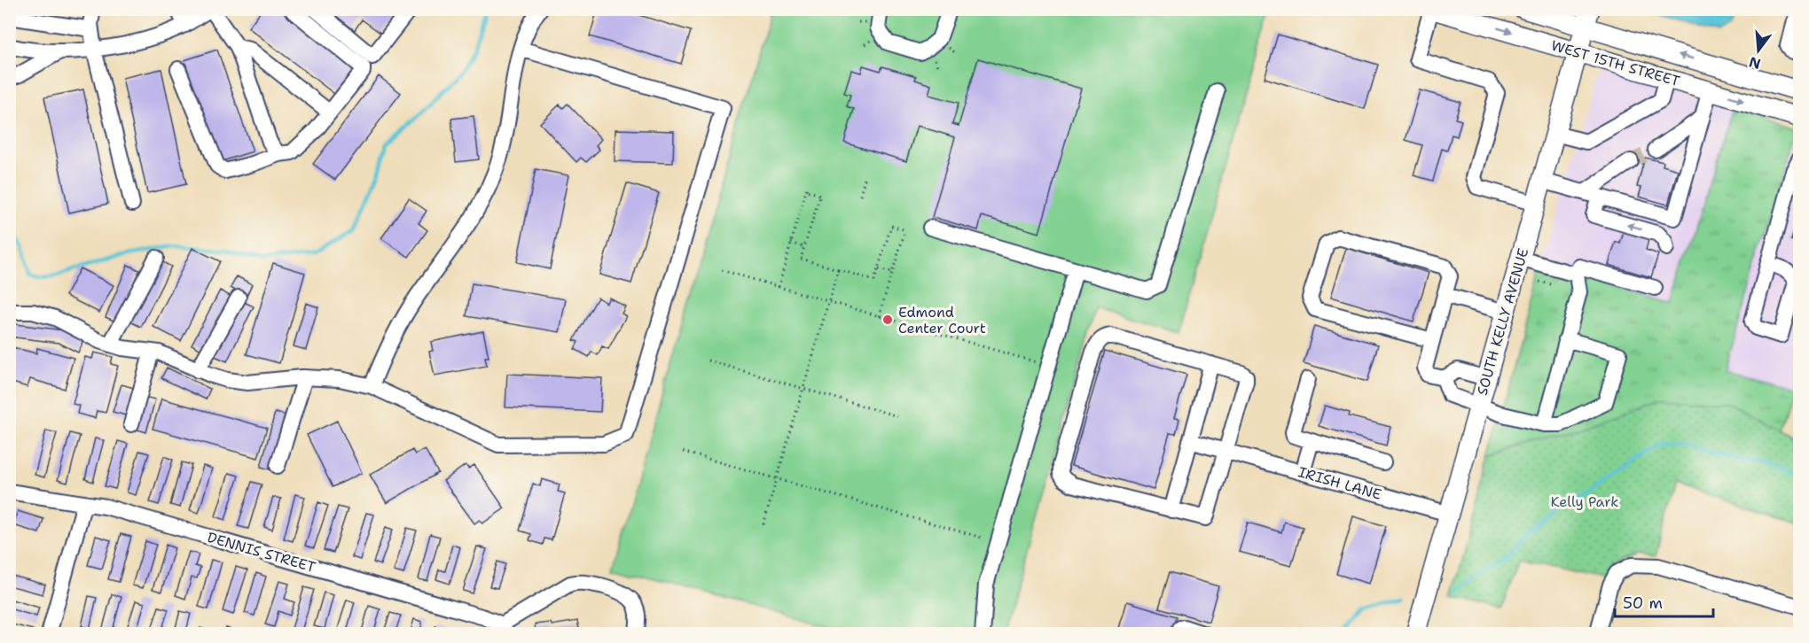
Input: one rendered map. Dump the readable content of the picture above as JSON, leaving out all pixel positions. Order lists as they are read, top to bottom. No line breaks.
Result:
{"streets":{"main road":["WEST 15TH STREET","SOUTH KELLY AVENUE"],"street":["IRISH LANE","DENNIS STREET"]},"crossings":[["WEST 15TH STREET","SOUTH KELLY AVENUE"],["SOUTH KELLY AVENUE","IRISH LANE"]],"parks":["Kelly Park"],"places":["Edmond Center Court"],"scale_bar":"50 m","north":"bottom"}
